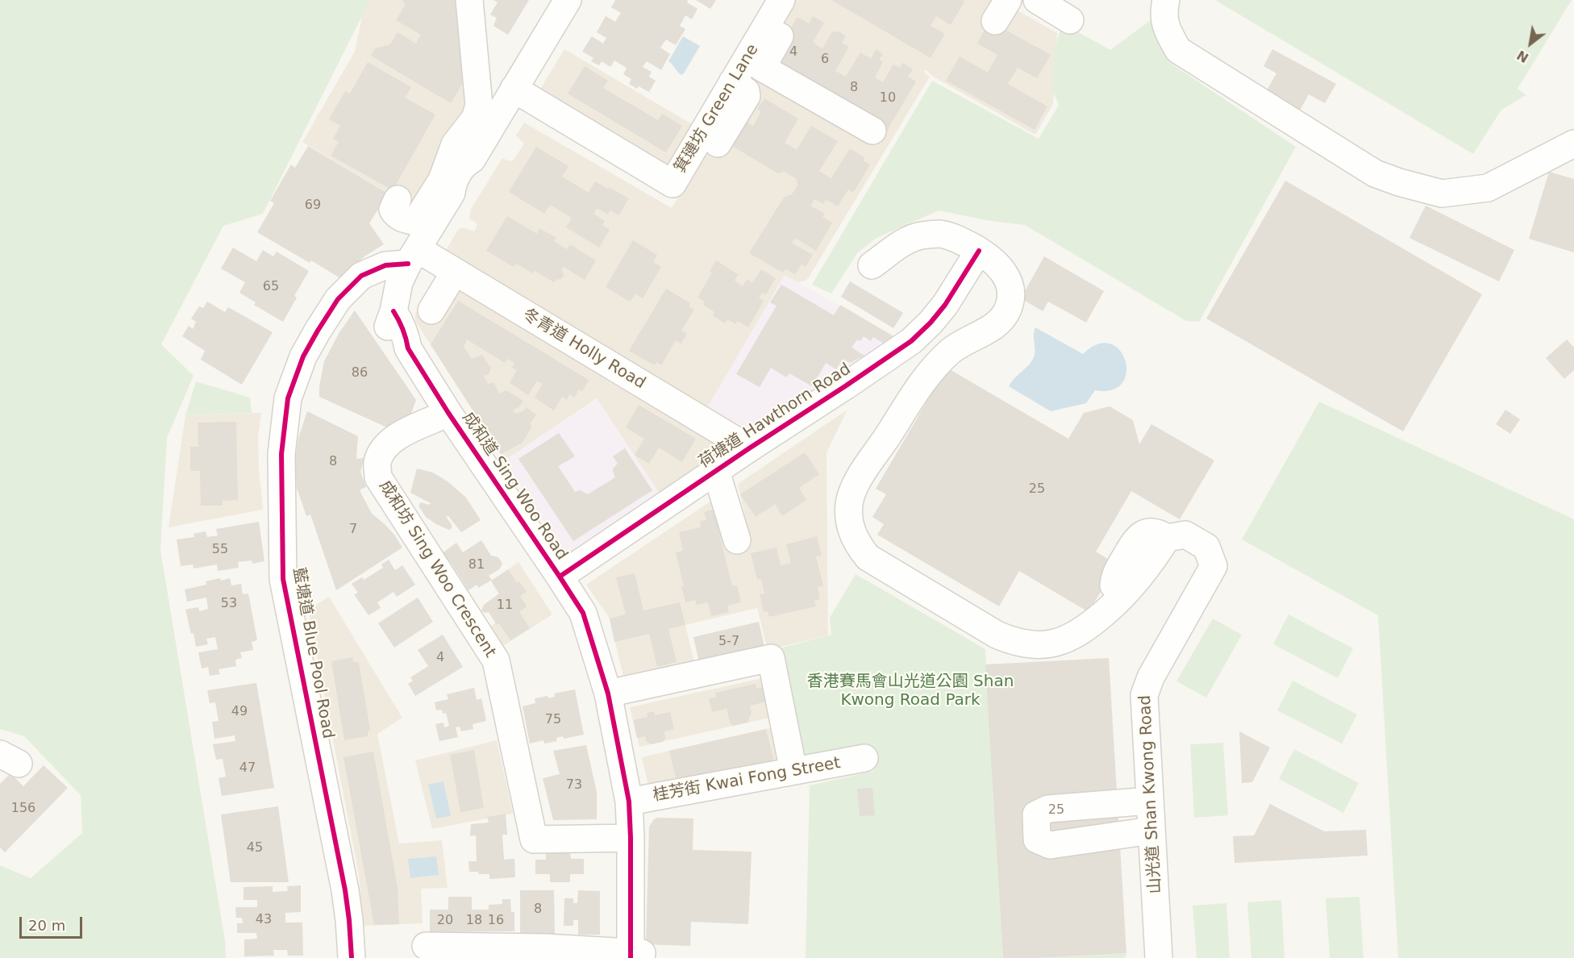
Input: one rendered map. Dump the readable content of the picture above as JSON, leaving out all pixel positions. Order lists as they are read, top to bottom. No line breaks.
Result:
{"streets":{"street":["箕璉坊 Green Lane","冬青道 Holly Road","荷塘道 Hawthorn Road","成和道 Sing Woo Road","成和坊 Sing Woo Crescent","藍塘道 Blue Pool Road","桂芳街 Kwai Fong Street","山光道 Shan Kwong Road"]},"crossings":[["冬青道 Holly Road","荷塘道 Hawthorn Road"],["冬青道 Holly Road","成和道 Sing Woo Road"],["冬青道 Holly Road","藍塘道 Blue Pool Road"],["荷塘道 Hawthorn Road","成和道 Sing Woo Road"],["荷塘道 Hawthorn Road","山光道 Shan Kwong Road"],["成和道 Sing Woo Road","成和坊 Sing Woo Crescent"],["成和道 Sing Woo Road","藍塘道 Blue Pool Road"],["成和道 Sing Woo Road","桂芳街 Kwai Fong Street"]],"parks":["香港賽馬會山光道公園 Shan Kwong Road Park"],"house_numbers":["4","6","8","10","69","65","86","8","25","7","55","81","53","11","5-7","4","49","75","47","73","156","25","45","8","43","20","18","16"],"scale_bar":"20 m","north":"bottom left"}
